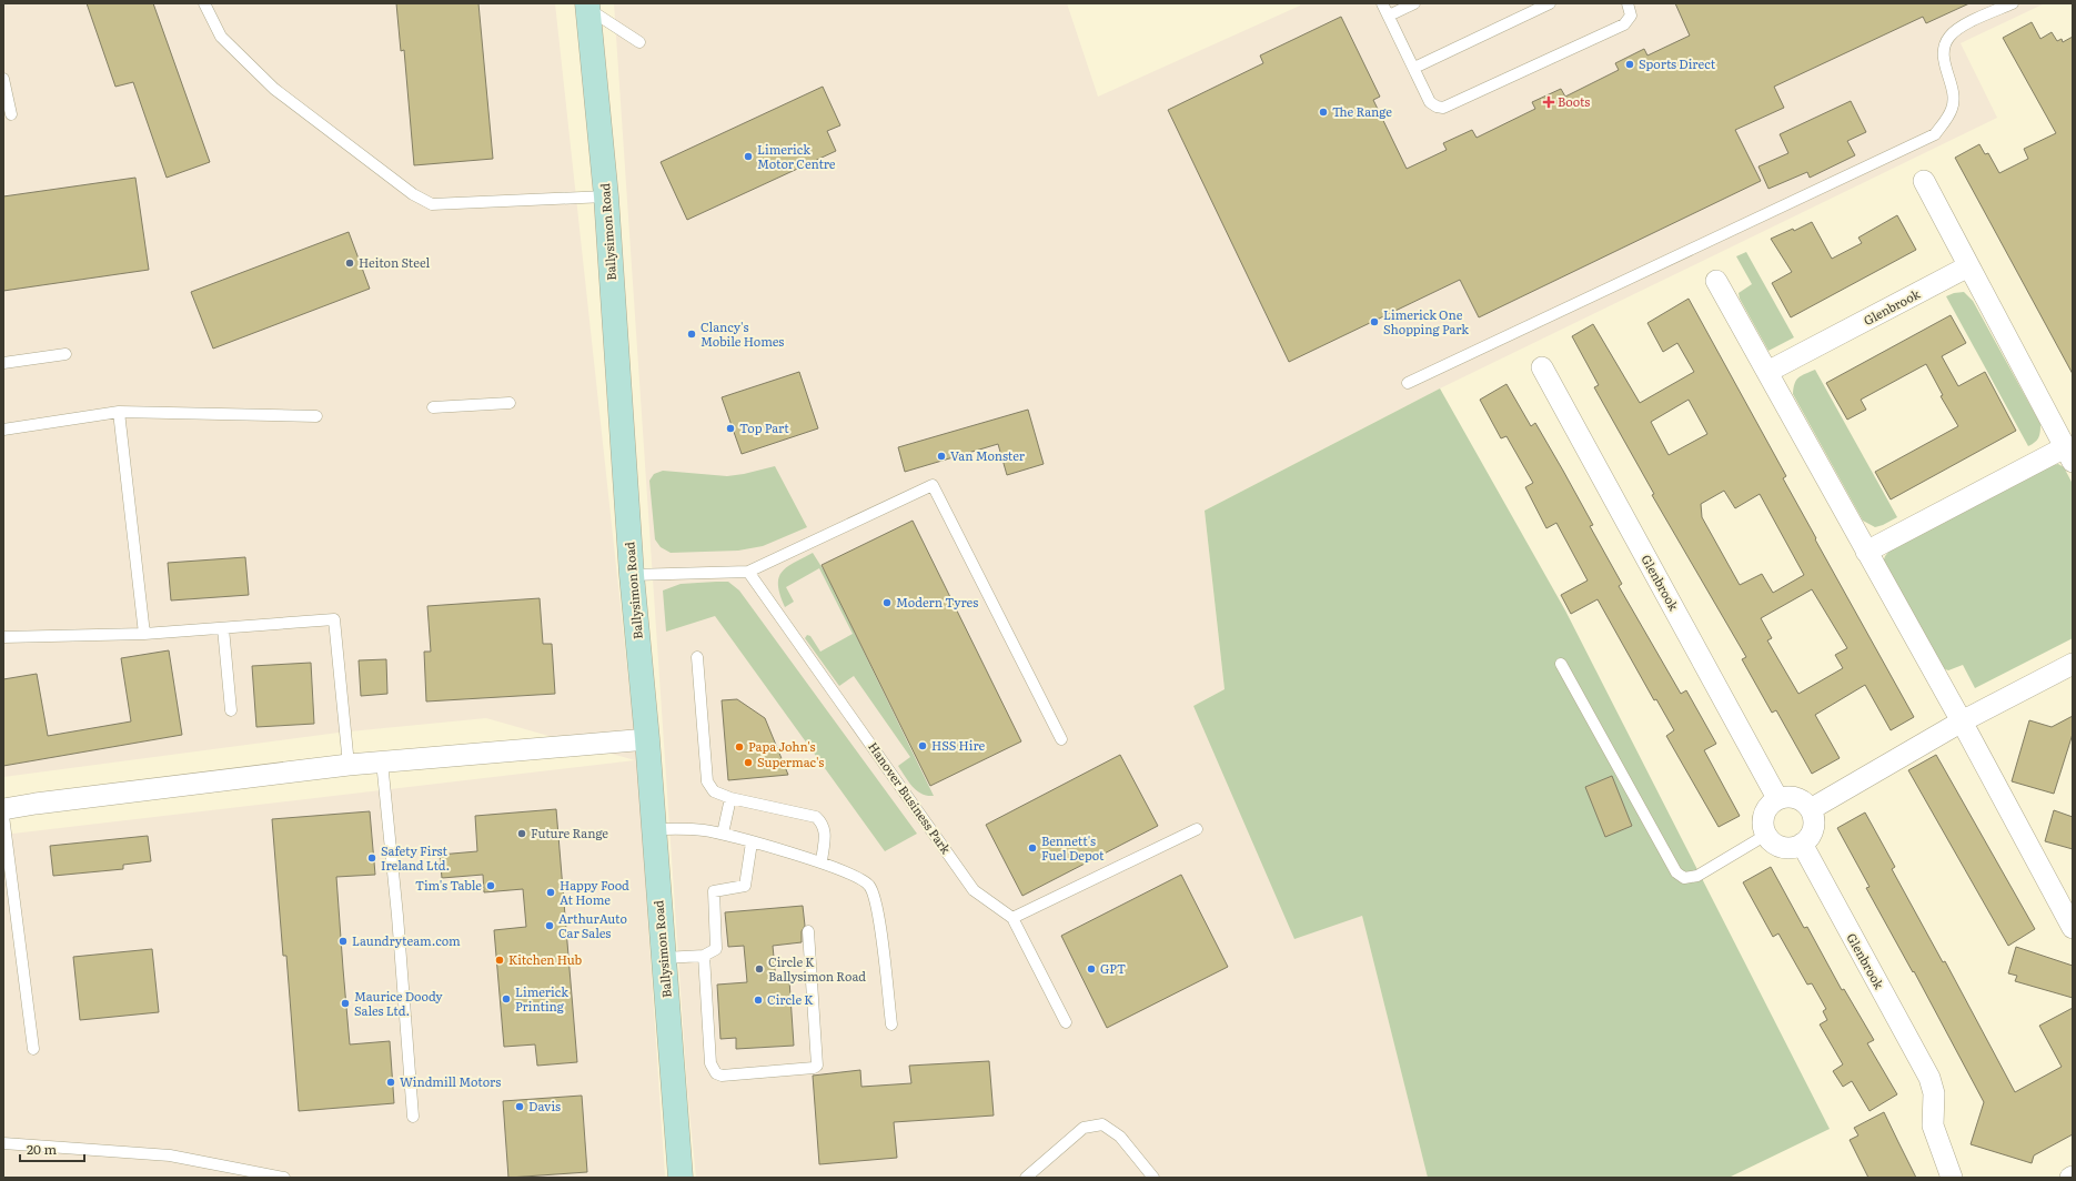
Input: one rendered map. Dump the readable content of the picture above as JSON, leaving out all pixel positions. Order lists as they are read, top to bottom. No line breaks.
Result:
{"streets":{"main road":["Ballysimon Road"],"street":["Glenbrook"],"lane":["Hanover Business Park"]},"places":{"other":["Sports Direct","The Range","Limerick Motor Centre","Heiton Steel","Limerick One Shopping Park","Clancy's Mobile Homes","Top Part","Van Monster","Modern Tyres","HSS Hire","Papa John's","Supermac's","Future Range","Bennett's Fuel Depot","Safety First Ireland Ltd.","Tim's Table","Happy Food At Home","ArthurAuto Car Sales","Laundryteam.com","Kitchen Hub","Circle K Ballysimon Road","GPT","Limerick Printing","Circle K","Maurice Doody Sales Ltd.","Windmill Motors","Davis"],"health":["Boots"]},"scale_bar":"20 m"}
